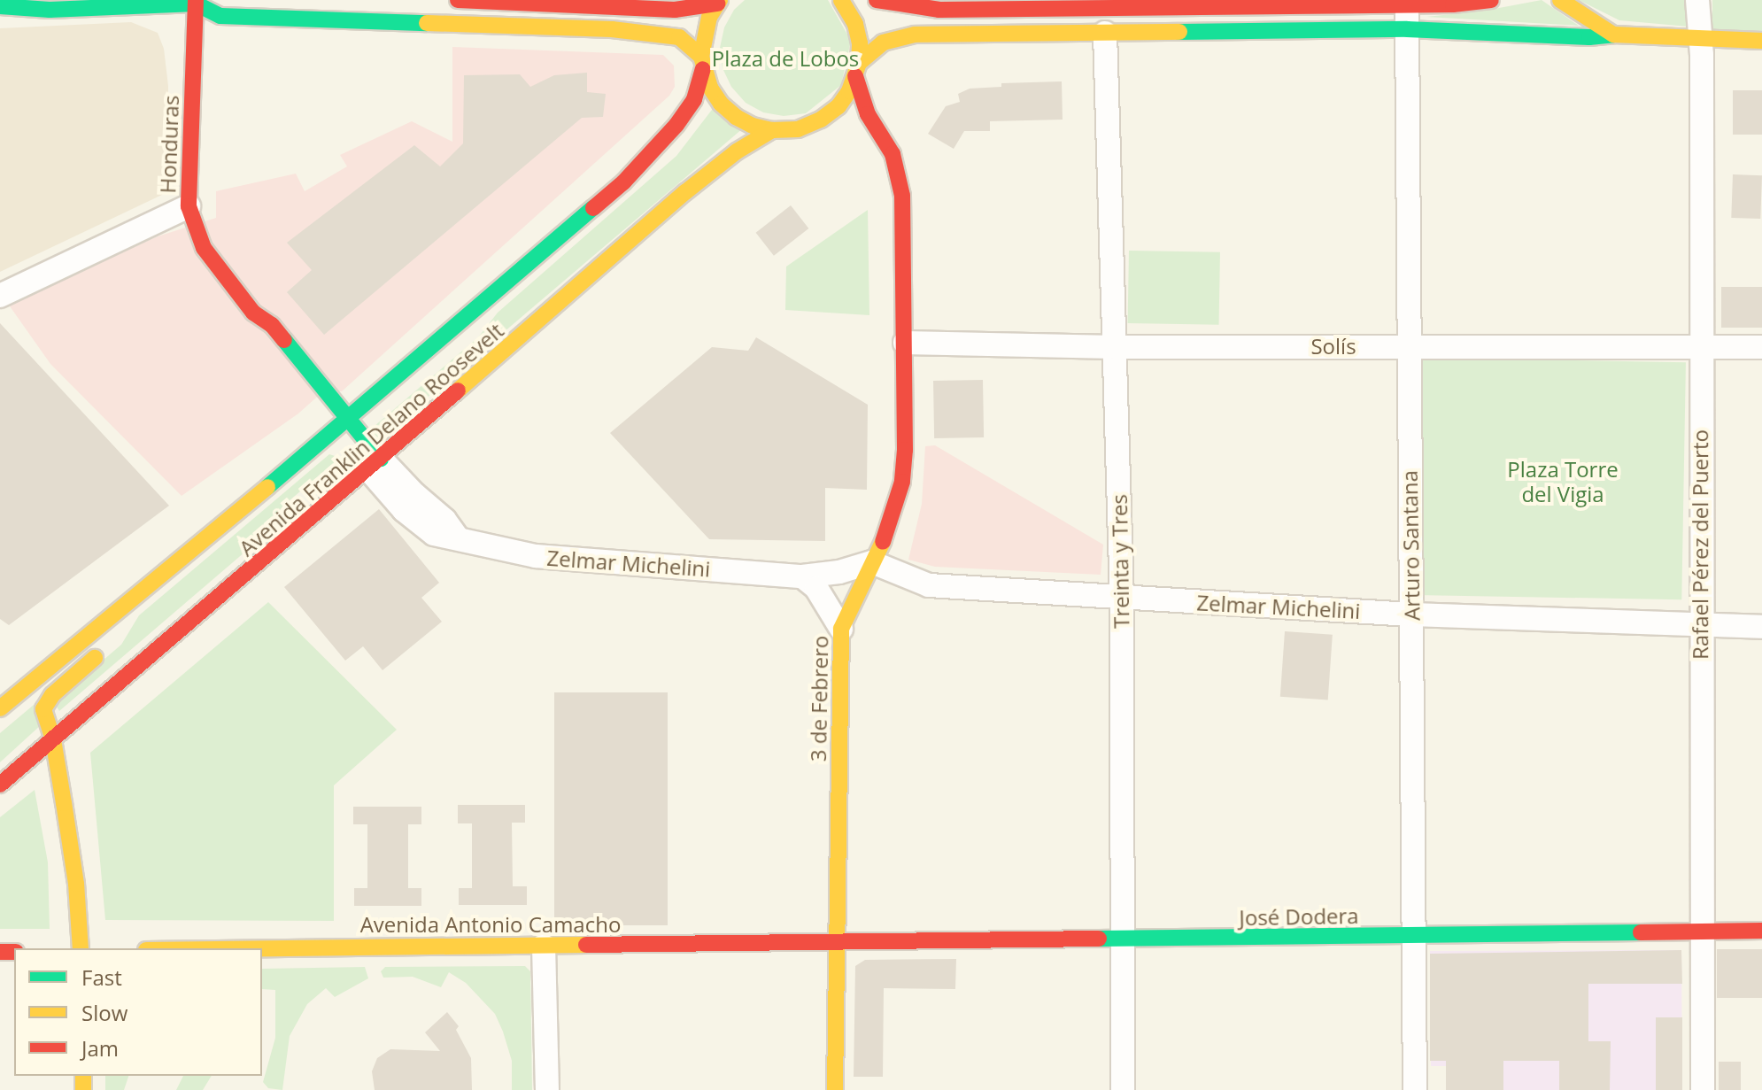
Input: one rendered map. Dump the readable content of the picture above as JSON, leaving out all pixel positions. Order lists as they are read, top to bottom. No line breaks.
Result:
{"streets":{"street":["Honduras","Solís","Avenida Franklin Delano Roosevelt","Rafael Pérez del Puerto","Arturo Santana","Treinta y Tres","Zelmar Michelini","3 de Febrero","José Dodera","Avenida Antonio Camacho"]},"crossings":[["Honduras","Avenida Franklin Delano Roosevelt"],["Honduras","Zelmar Michelini"],["Solís","Rafael Pérez del Puerto"],["Solís","Arturo Santana"],["Solís","Treinta y Tres"],["Solís","3 de Febrero"],["Avenida Franklin Delano Roosevelt","Zelmar Michelini"],["Rafael Pérez del Puerto","Zelmar Michelini"],["Rafael Pérez del Puerto","José Dodera"],["Arturo Santana","Zelmar Michelini"],["Arturo Santana","José Dodera"],["Treinta y Tres","Zelmar Michelini"],["Treinta y Tres","José Dodera"],["Zelmar Michelini","3 de Febrero"],["3 de Febrero","José Dodera"],["3 de Febrero","Avenida Antonio Camacho"],["José Dodera","Avenida Antonio Camacho"]],"parks":["Plaza de Lobos","Plaza Torre del Vigia"],"legend":["Fast","Slow","Jam"]}
